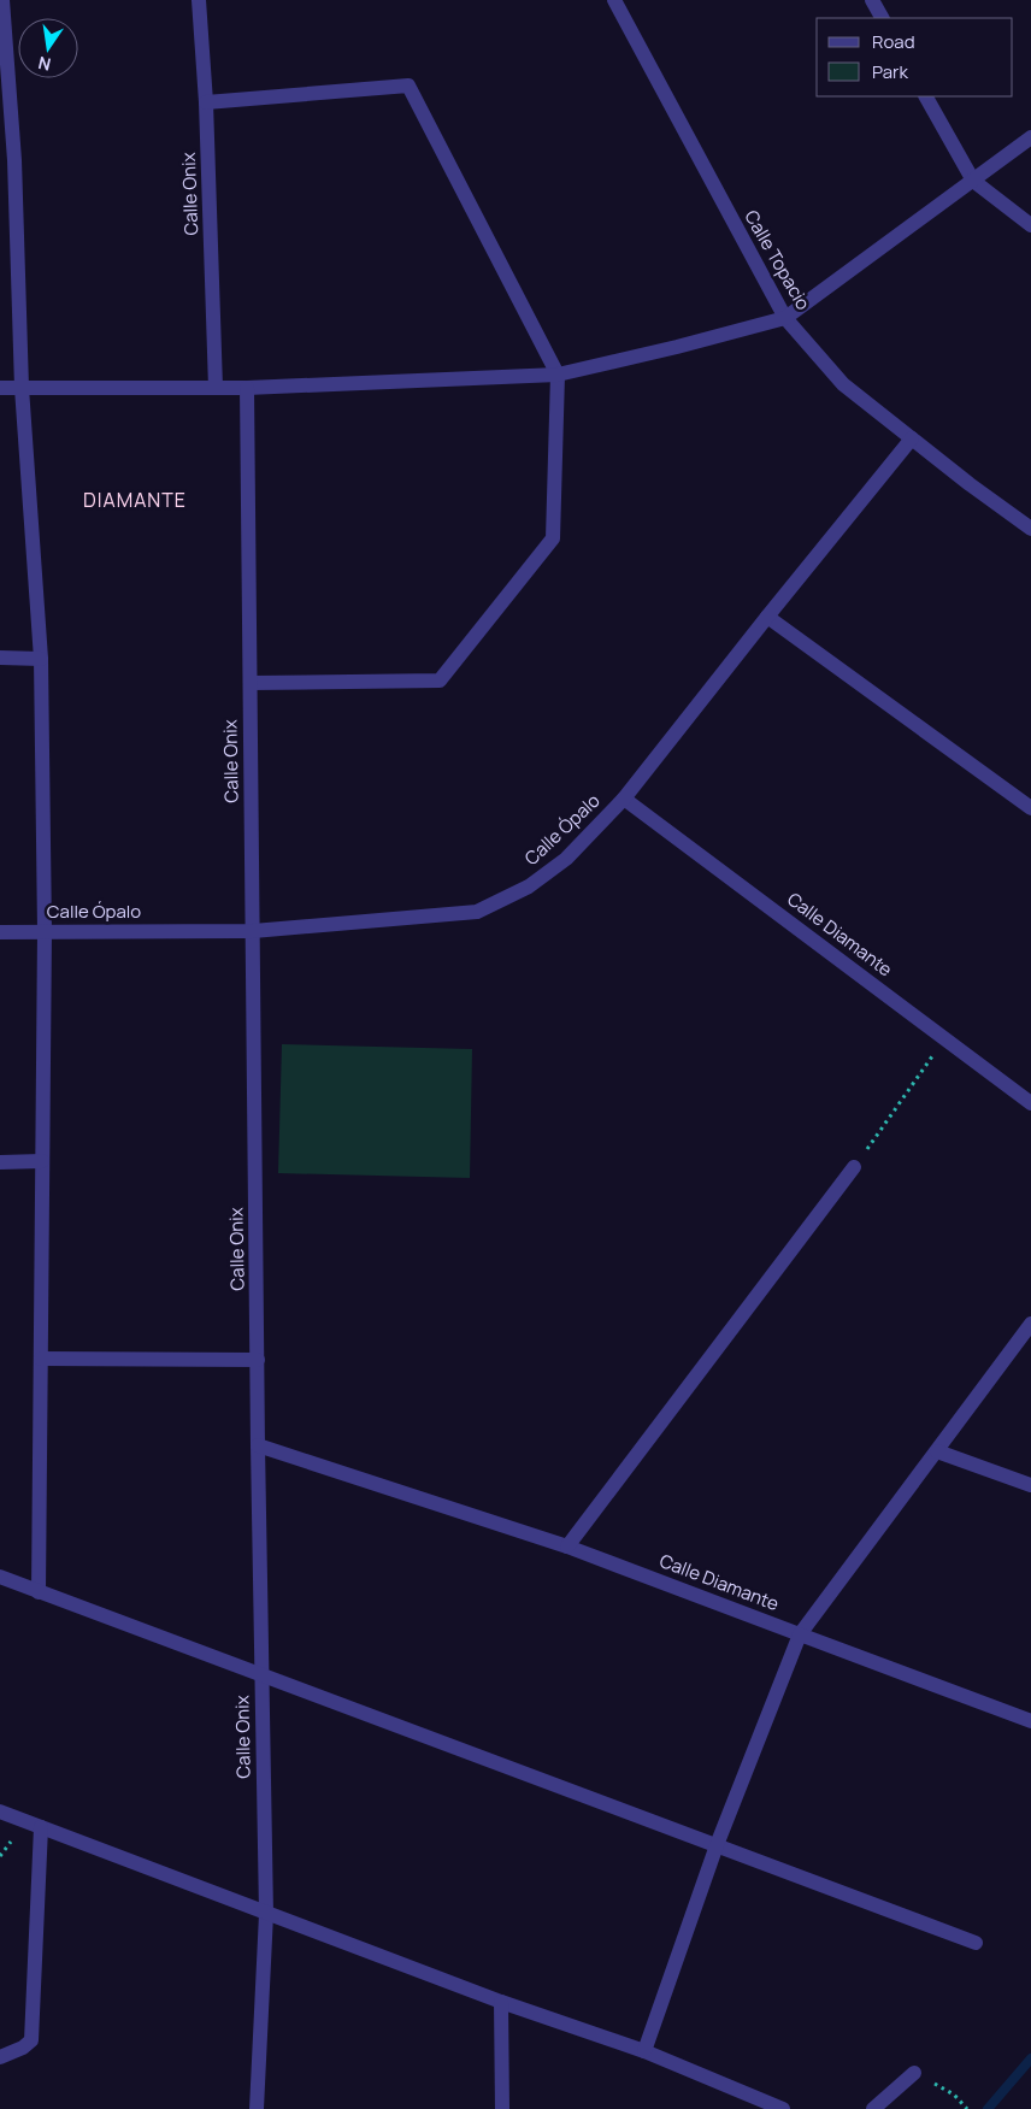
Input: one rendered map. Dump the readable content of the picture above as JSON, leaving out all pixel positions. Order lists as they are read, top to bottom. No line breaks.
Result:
{"streets":{"street":["Calle Onix","Calle Topacio","Calle Ópalo","Calle Diamante"]},"crossings":[["Calle Onix","Calle Ópalo"],["Calle Onix","Calle Diamante"],["Calle Topacio","Calle Ópalo"],["Calle Ópalo","Calle Diamante"]],"districts":["DIAMANTE"],"legend":["Road","Park"],"north":"bottom"}
